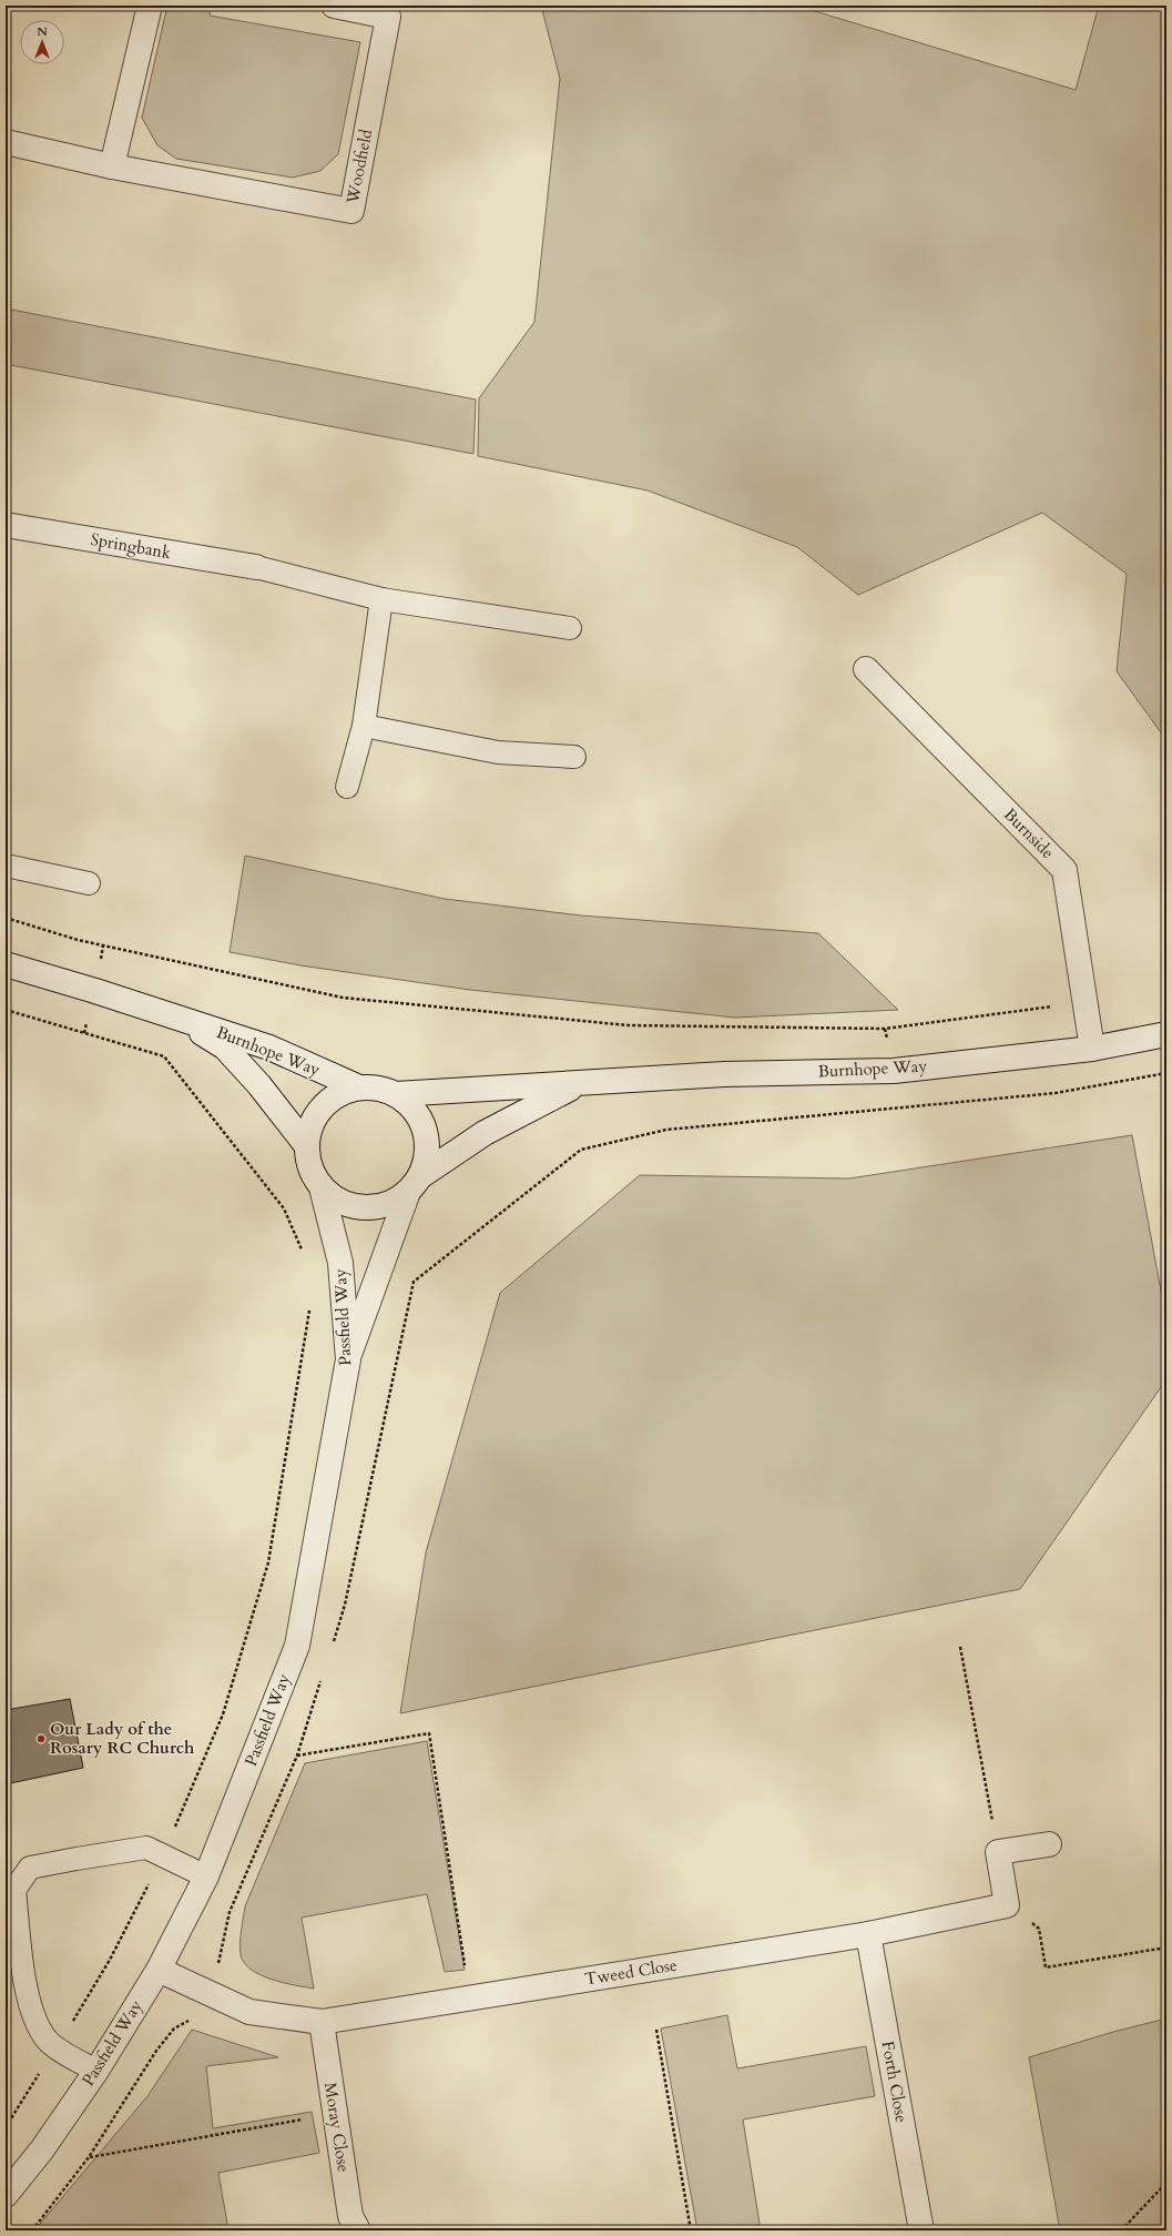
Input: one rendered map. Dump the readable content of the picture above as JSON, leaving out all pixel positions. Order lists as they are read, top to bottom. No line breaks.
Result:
{"streets":{"street":["Woodfield","Springbank","Burnside","Burnhope Way","Passfield Way","Tweed Close","Forth Close","Moray Close"]},"crossings":[["Burnside","Burnhope Way"],["Burnhope Way","Passfield Way"],["Passfield Way","Tweed Close"],["Tweed Close","Forth Close"],["Tweed Close","Moray Close"]],"places":["Our Lady of the Rosary RC Church"],"north":"top"}
